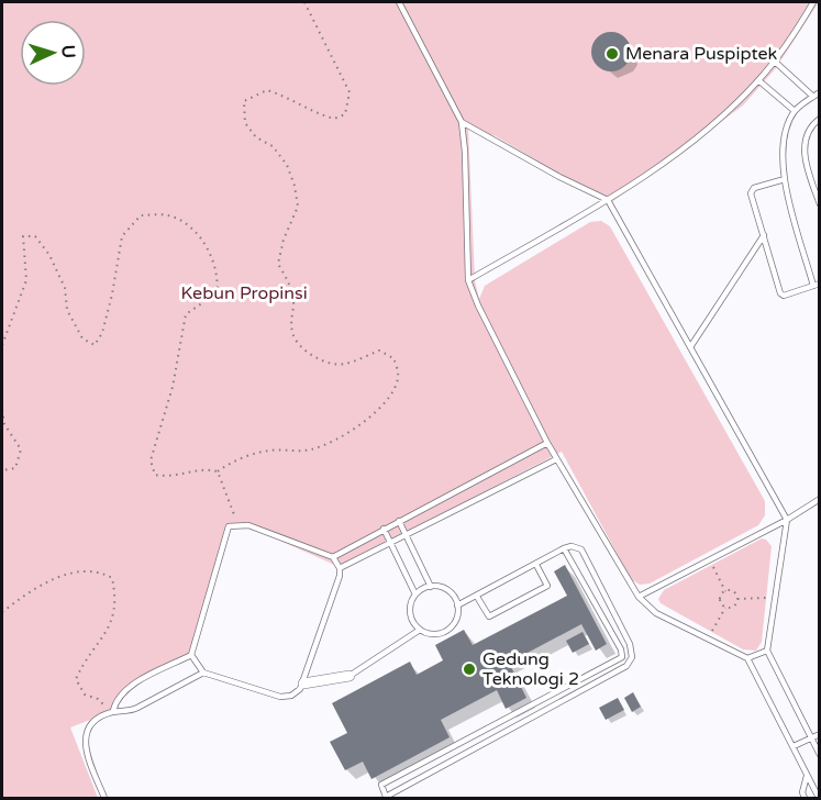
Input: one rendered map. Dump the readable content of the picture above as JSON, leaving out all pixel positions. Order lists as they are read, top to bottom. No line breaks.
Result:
{"parks":["Kebun Propinsi"],"places":["Menara Puspiptek","Gedung Teknologi 2"],"north":"right"}
